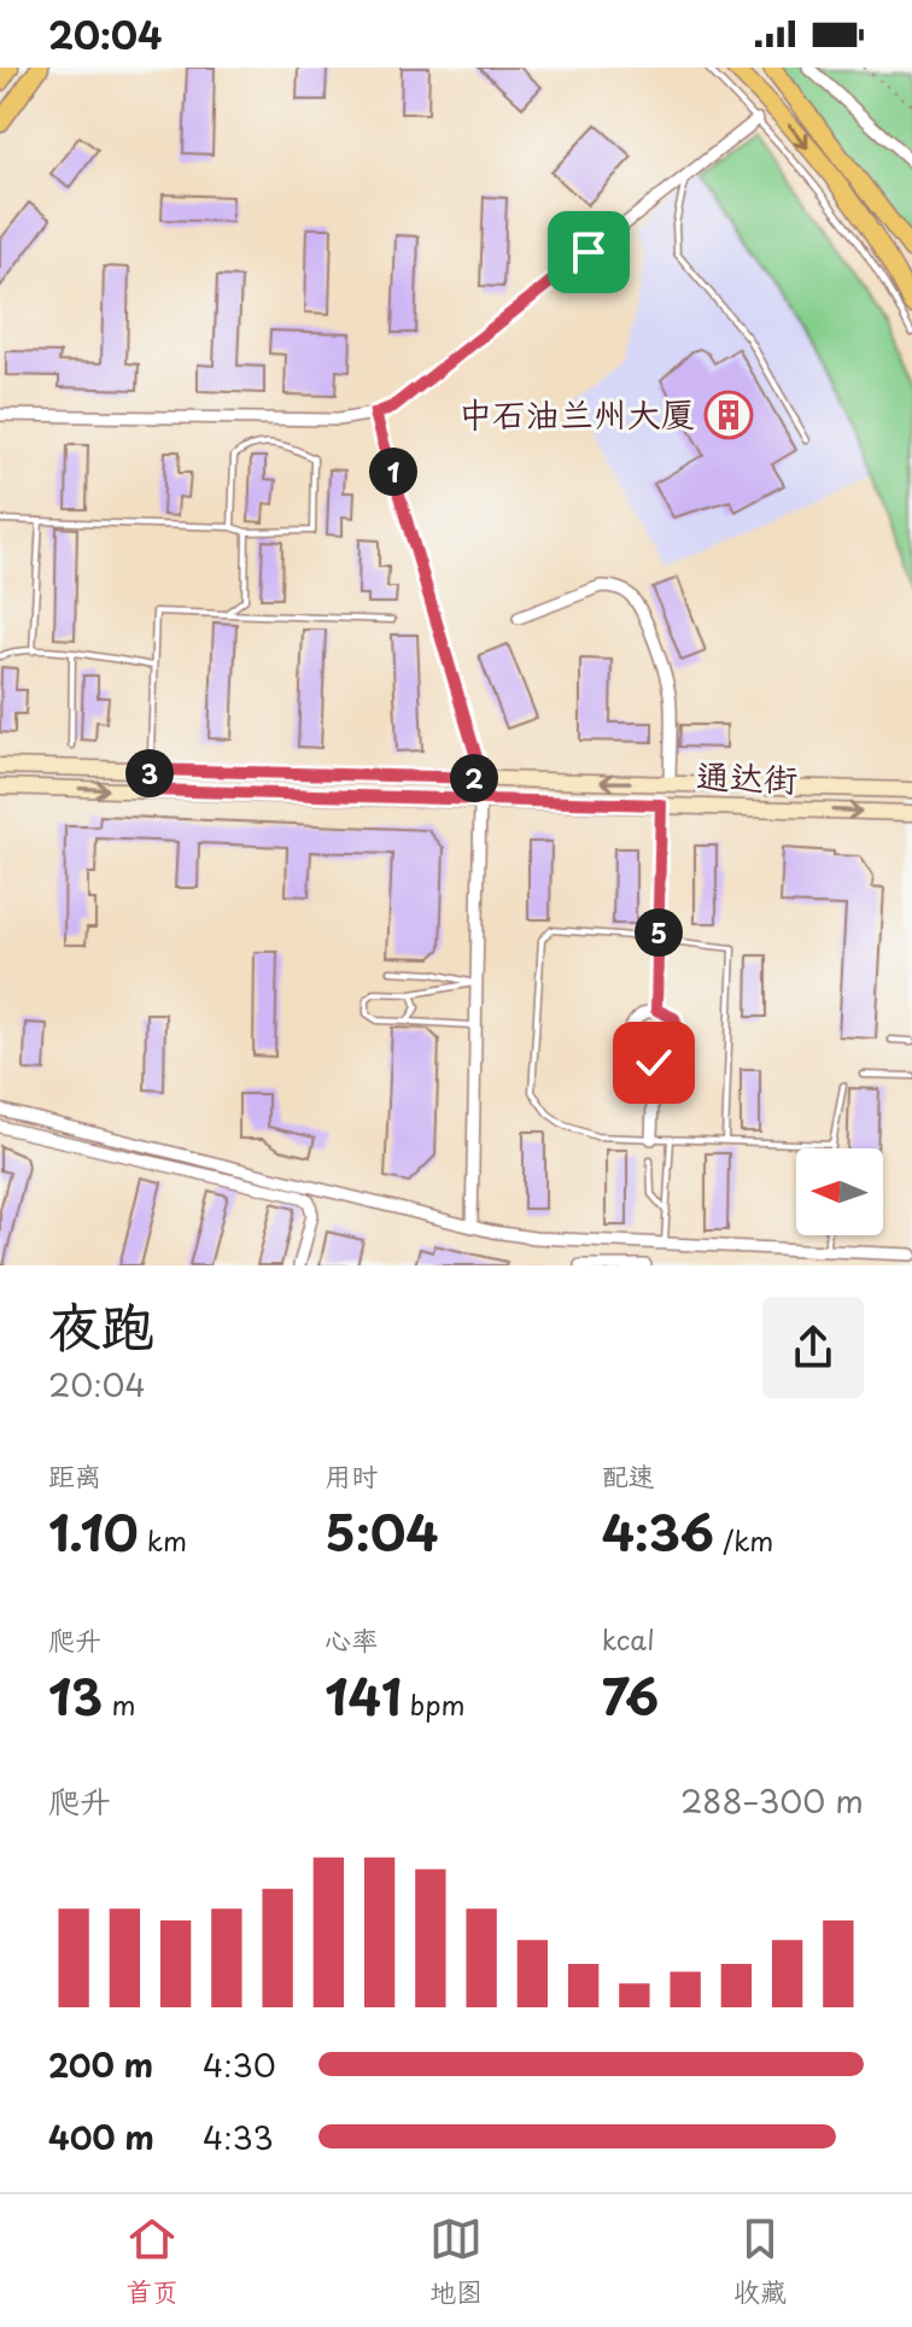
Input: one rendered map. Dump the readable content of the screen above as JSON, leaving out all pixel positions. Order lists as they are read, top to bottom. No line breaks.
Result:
{"streets":{"main road":["通达街"]},"places":{"building":["中石油兰州大厦"]},"north":"left","page":{"status":"20:04","pins":["1","3","2","5"],"heading":["夜跑","20:04"],"stats":[["距离","1.10 km"],["用时","5:04"],["配速","4:36 /km"],["爬升","13 m"],["心率","141 bpm"],["kcal","76"]],"chart":["爬升","288–300 m"],"list":[{"name":"200 m","note":"4:30"},{"name":"400 m","note":"4:33"}],"tabs":["首页","地图","收藏"]}}
